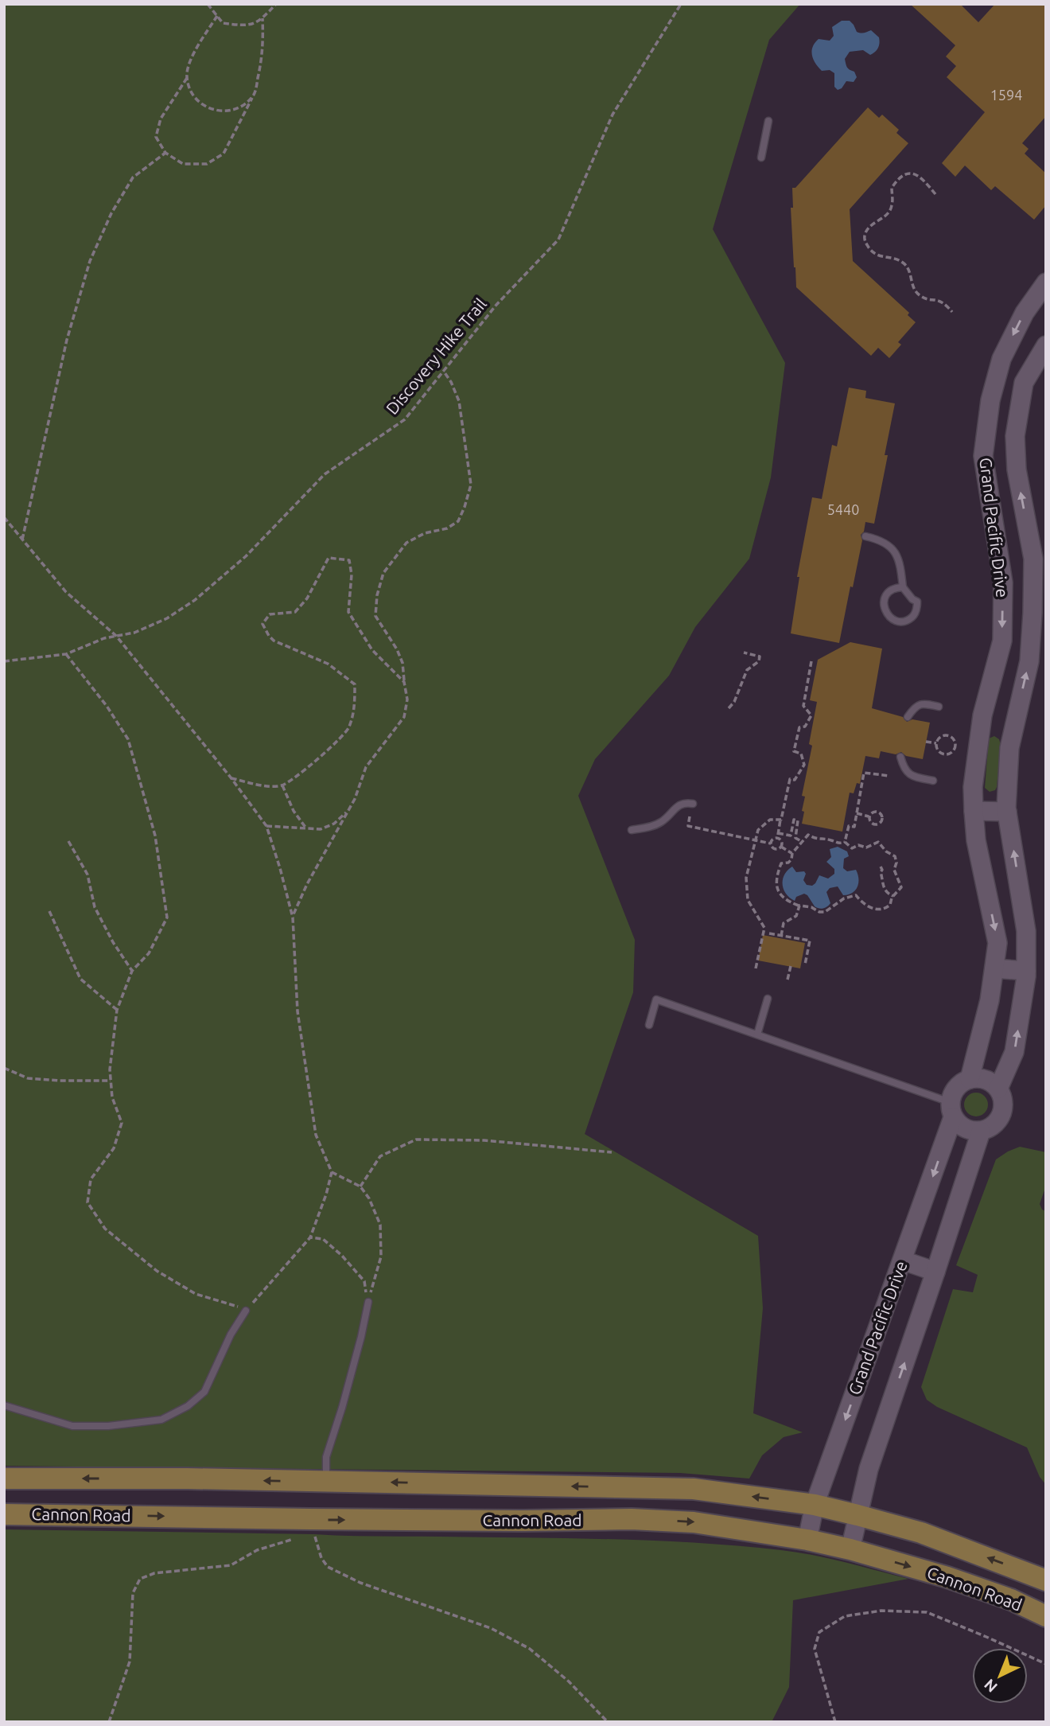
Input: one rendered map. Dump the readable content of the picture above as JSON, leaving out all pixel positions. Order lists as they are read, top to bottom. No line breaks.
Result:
{"streets":{"main road":["Cannon Road"],"street":["Grand Pacific Drive"],"path":["Discovery Hike Trail"]},"crossings":[["Grand Pacific Drive","Cannon Road"]],"house_numbers":["1594","5440"],"north":"bottom left"}
